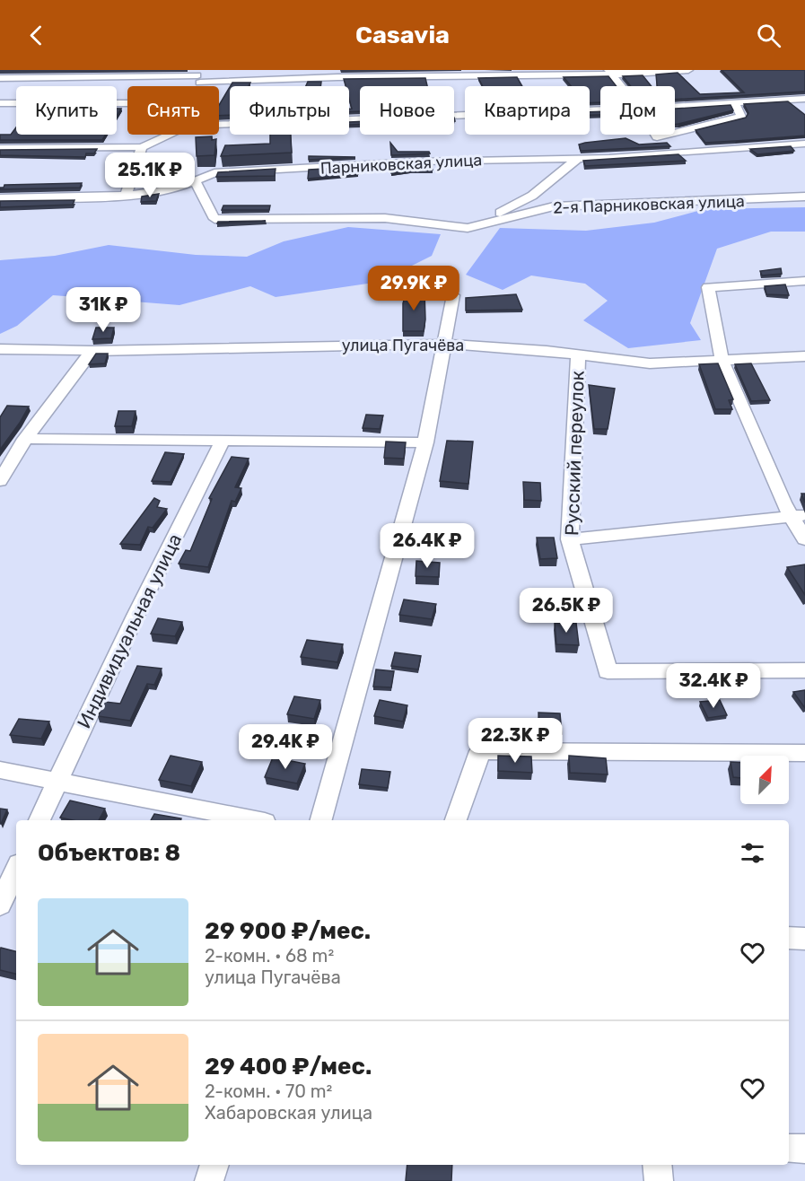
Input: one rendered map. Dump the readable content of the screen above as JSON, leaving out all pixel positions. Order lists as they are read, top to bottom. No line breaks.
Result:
{"streets":{"street":["Парниковская улица","2-я Парниковская улица","улица Пугачёва","Русский переулок","Индивидуальная улица"]},"crossings":[["Парниковская улица","2-я Парниковская улица"],["улица Пугачёва","Русский переулок"]],"north":"top right","page":{"header":"Casavia","chip":["Купить","Снять","Фильтры","Новое","Квартира","Дом"],"price":["25.1K ₽","29.9K ₽","31K ₽","26.4K ₽","26.5K ₽","32.4K ₽","22.3K ₽","29.4K ₽"],"heading":"Объектов: 8","list":[{"name":"29 900 ₽/мес.","note":"2-комн. · 68 m² · улица Пугачёва"},{"name":"29 400 ₽/мес.","note":"2-комн. · 70 m² · Хабаровская улица"}]}}
